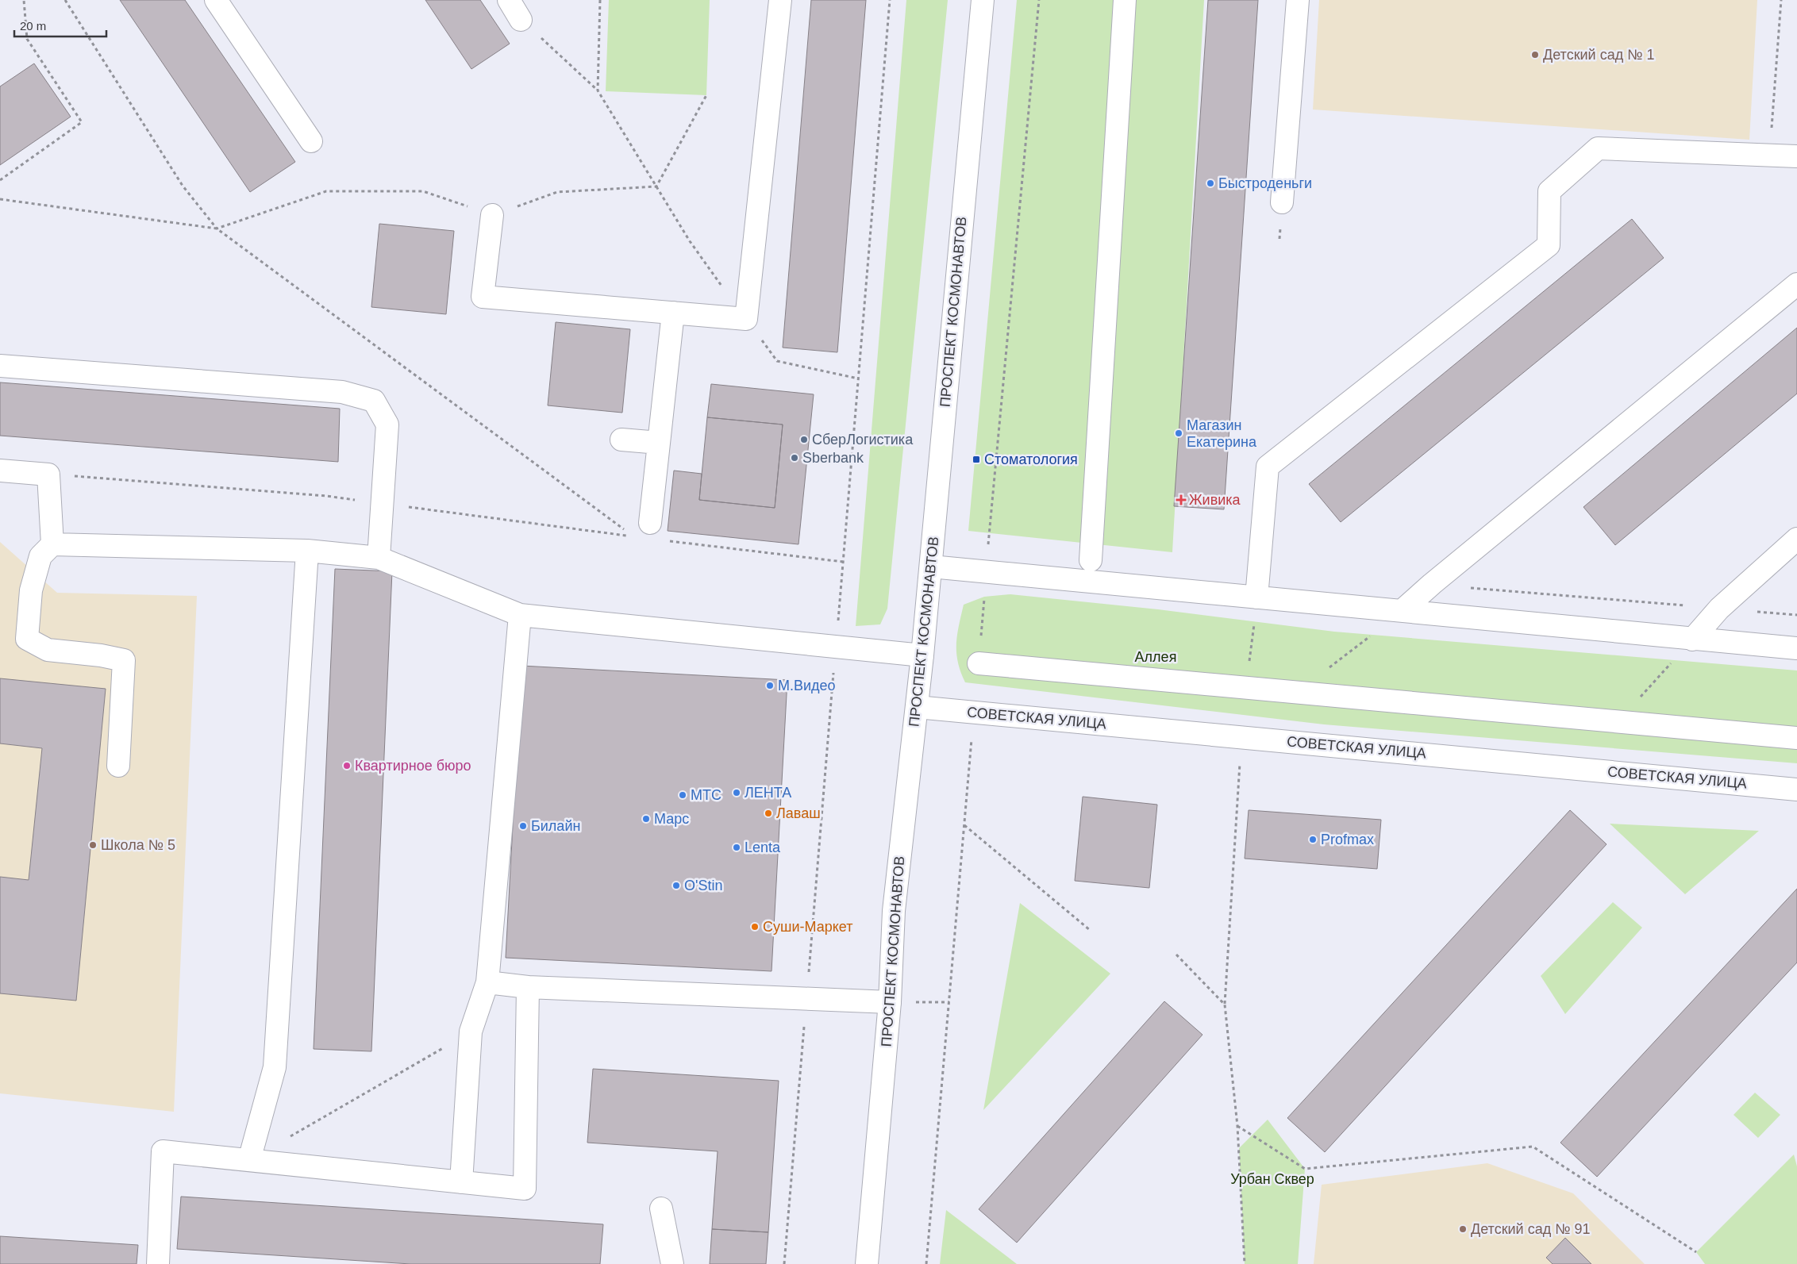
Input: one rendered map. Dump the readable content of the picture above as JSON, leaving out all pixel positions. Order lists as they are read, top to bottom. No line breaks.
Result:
{"streets":{"street":["ПРОСПЕКТ КОСМОНАВТОВ","СОВЕТСКАЯ УЛИЦА"]},"crossings":[["ПРОСПЕКТ КОСМОНАВТОВ","СОВЕТСКАЯ УЛИЦА"]],"parks":["Аллея","Урбан Сквер"],"places":{"other":["Детский сад № 1","Быстроденьги","Магазин Екатерина","СберЛогистика","Sberbank","М.Видео","Квартирное бюро","ЛЕНТА","МТС","Лаваш","Марс","Билайн","Profmax","Школа № 5","Lenta","O'Stin","Суши-Маркет","Детский сад № 91"],"transit":["Стоматология"],"health":["Живика"]},"scale_bar":"20 m"}
